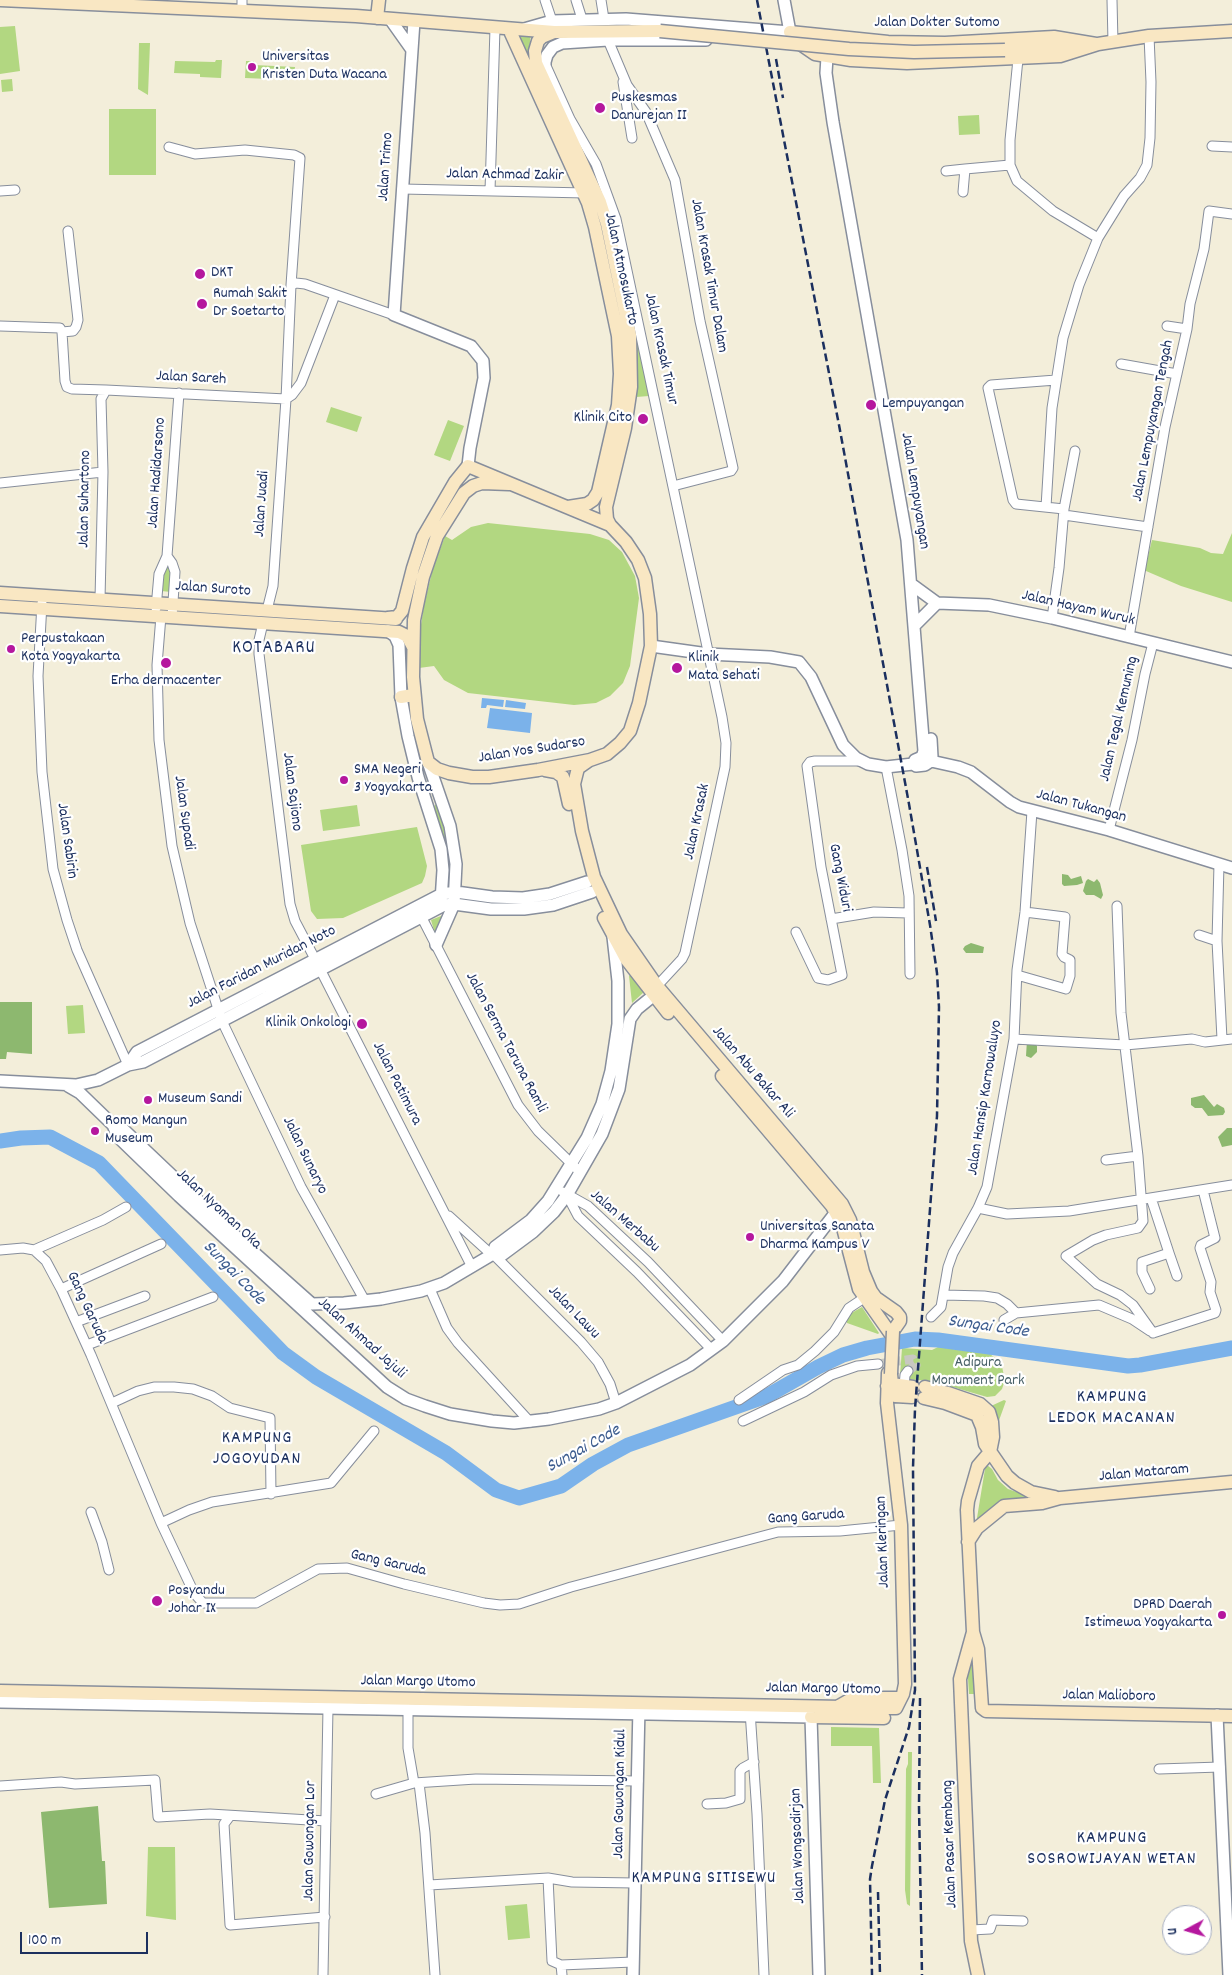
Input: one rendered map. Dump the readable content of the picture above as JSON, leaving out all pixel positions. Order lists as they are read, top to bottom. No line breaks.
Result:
{"streets":{"main road":["Jalan Dokter Sutomo","Jalan Atmosukarto","Jalan Suroto","Jalan Yos Sudarso","Jalan Abu Bakar Ali","Jalan Mataram","Jalan Kleringan","Jalan Margo Utomo","Jalan Malioboro","Jalan Pasar Kembang"],"street":["Jalan Trimo","Jalan Achmad Zakir","Jalan Krasak Timur Dalam","Jalan Krasak Timur","Jalan Sareh","Jalan Lempuyangan Tengah","Jalan Hadidarsono","Jalan Lempuyangan","Jalan Suhartono","Jalan Juadi","Jalan Hayam Wuruk","Jalan Tegal Kemuning","Jalan Sajiono","Jalan Tukangan","Jalan Supadi","Jalan Krasak","Jalan Sabirin","Gang Widuri","Jalan Faridan Muridan Noto","Jalan Serma Taruna Ramli","Jalan Patimura","Jalan Hansip Karnowaluyo","Jalan Sunaryo","Jalan Nyoman Oka","Jalan Merbabu","Gang Garuda","Jalan Lawu","Jalan Ahmad Jajuli","Jalan Gowongan Kidul","Jalan Gowongan Lor","Jalan Wongsodirjan"]},"crossings":[["Jalan Dokter Sutomo","Jalan Lempuyangan"],["Jalan Trimo","Jalan Achmad Zakir"],["Jalan Achmad Zakir","Jalan Atmosukarto"],["Jalan Achmad Zakir","Jalan Krasak Timur"],["Jalan Atmosukarto","Jalan Krasak Timur"],["Jalan Atmosukarto","Jalan Yos Sudarso"],["Jalan Krasak Timur Dalam","Jalan Krasak Timur"],["Jalan Krasak Timur","Jalan Krasak"],["Jalan Sareh","Jalan Hadidarsono"],["Jalan Sareh","Jalan Suhartono"],["Jalan Sareh","Jalan Juadi"],["Jalan Lempuyangan Tengah","Jalan Hayam Wuruk"],["Jalan Hadidarsono","Jalan Suroto"],["Jalan Hadidarsono","Jalan Supadi"],["Jalan Lempuyangan","Jalan Tukangan"],["Jalan Suhartono","Jalan Suroto"],["Jalan Juadi","Jalan Suroto"],["Jalan Suroto","Jalan Sajiono"],["Jalan Suroto","Jalan Supadi"],["Jalan Suroto","Jalan Sabirin"],["Jalan Hayam Wuruk","Jalan Tegal Kemuning"],["Jalan Tegal Kemuning","Jalan Tukangan"],["Jalan Yos Sudarso","Jalan Abu Bakar Ali"],["Jalan Sajiono","Jalan Faridan Muridan Noto"],["Jalan Sajiono","Jalan Patimura"],["Jalan Tukangan","Jalan Hansip Karnowaluyo"],["Jalan Supadi","Jalan Faridan Muridan Noto"],["Jalan Supadi","Jalan Sunaryo"],["Jalan Krasak","Jalan Abu Bakar Ali"],["Jalan Krasak","Jalan Nyoman Oka"],["Jalan Sabirin","Jalan Faridan Muridan Noto"],["Jalan Faridan Muridan Noto","Jalan Serma Taruna Ramli"],["Jalan Faridan Muridan Noto","Jalan Patimura"],["Jalan Faridan Muridan Noto","Jalan Sunaryo"],["Jalan Faridan Muridan Noto","Jalan Nyoman Oka"],["Jalan Serma Taruna Ramli","Jalan Nyoman Oka"],["Jalan Abu Bakar Ali","Jalan Nyoman Oka"],["Jalan Abu Bakar Ali","Jalan Ahmad Jajuli"],["Jalan Abu Bakar Ali","Jalan Kleringan"],["Jalan Patimura","Jalan Nyoman Oka"],["Jalan Patimura","Jalan Lawu"],["Jalan Sunaryo","Jalan Nyoman Oka"],["Jalan Nyoman Oka","Jalan Merbabu"],["Jalan Nyoman Oka","Jalan Lawu"],["Jalan Nyoman Oka","Jalan Ahmad Jajuli"],["Jalan Merbabu","Jalan Ahmad Jajuli"],["Gang Garuda","Jalan Kleringan"],["Jalan Lawu","Jalan Ahmad Jajuli"],["Jalan Kleringan","Jalan Margo Utomo"],["Jalan Margo Utomo","Jalan Gowongan Kidul"],["Jalan Margo Utomo","Jalan Gowongan Lor"],["Jalan Margo Utomo","Jalan Wongsodirjan"],["Jalan Malioboro","Jalan Pasar Kembang"]],"districts":["KOTABARU","KAMPUNG LEDOK MACANAN","KAMPUNG JOGOYUDAN","KAMPUNG SOSROWIJAYAN WETAN","KAMPUNG SITISEWU"],"water":["Sungai Code"],"parks":["Adipura Monument Park"],"places":["Universitas Kristen Duta Wacana","Puskesmas Danurejan II","DKT","Rumah Sakit Dr Soetarto","Lempuyangan","Klinik Cito","Perpustakaan Kota Yogyakarta","Erha dermacenter","Klinik Mata Sehati","SMA Negeri 3 Yogyakarta","Klinik Onkologi","Museum Sandi","Romo Mangun Museum","Universitas Sanata Dharma Kampus V","Posyandu Johar IX","DPRD Daerah Istimewa Yogyakarta"],"scale_bar":"100 m","north":"left"}
